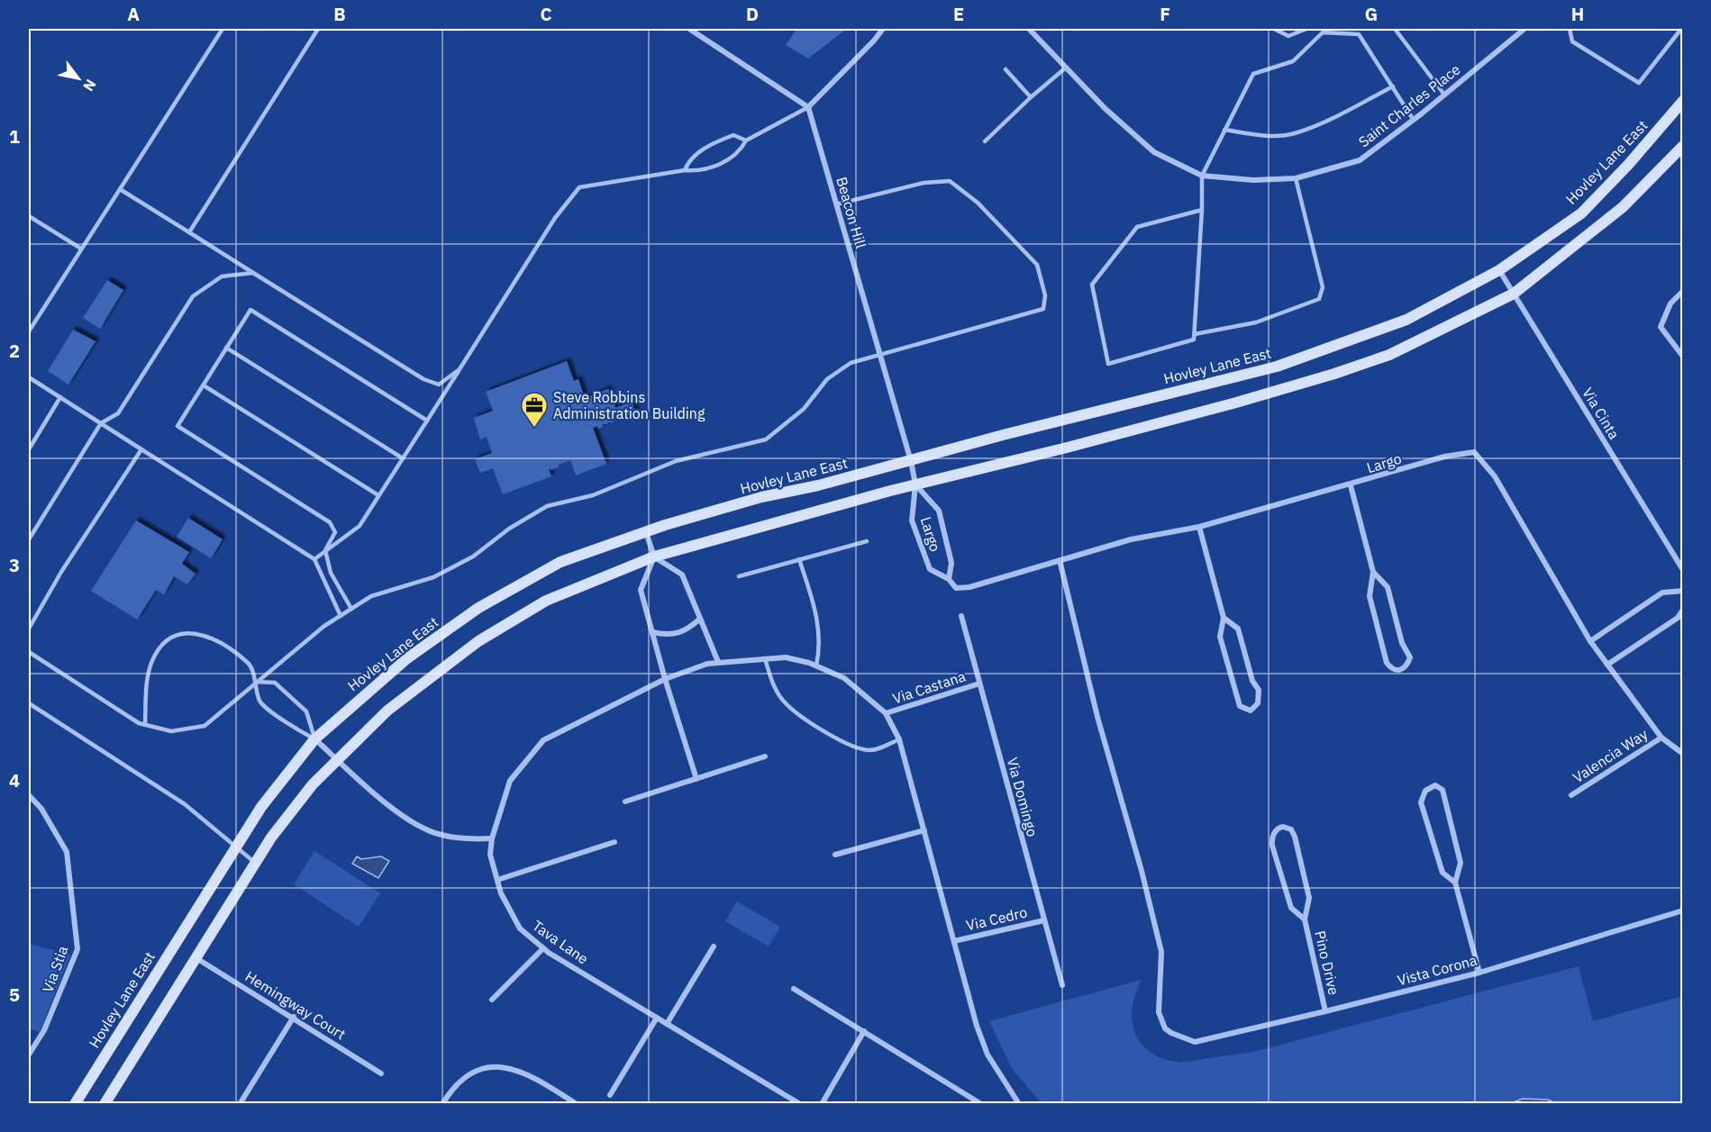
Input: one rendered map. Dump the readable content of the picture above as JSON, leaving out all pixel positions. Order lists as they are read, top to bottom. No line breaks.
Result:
{"streets":{"main road":["Hovley Lane East"],"street":["Saint Charles Place","Beacon Hill","Via Cinta","Largo","Via Castana","Valencia Way","Via Domingo","Via Cedro","Tava Lane","Pino Drive","Via Stia","Vista Corona","Hemingway Court"]},"crossings":[["Hovley Lane East","Beacon Hill"],["Hovley Lane East","Via Cinta"],["Hovley Lane East","Largo"],["Beacon Hill","Largo"],["Largo","Valencia Way"],["Largo","Vista Corona"],["Via Castana","Via Domingo"],["Via Castana","Tava Lane"],["Via Domingo","Via Cedro"],["Via Cedro","Tava Lane"],["Pino Drive","Vista Corona"]],"places":{"office":["Steve Robbins Administration Building"]},"north":"bottom right","grid":{"columns":["A","B","C","D","E","F","G","H"],"rows":["1","2","3","4","5"]}}
